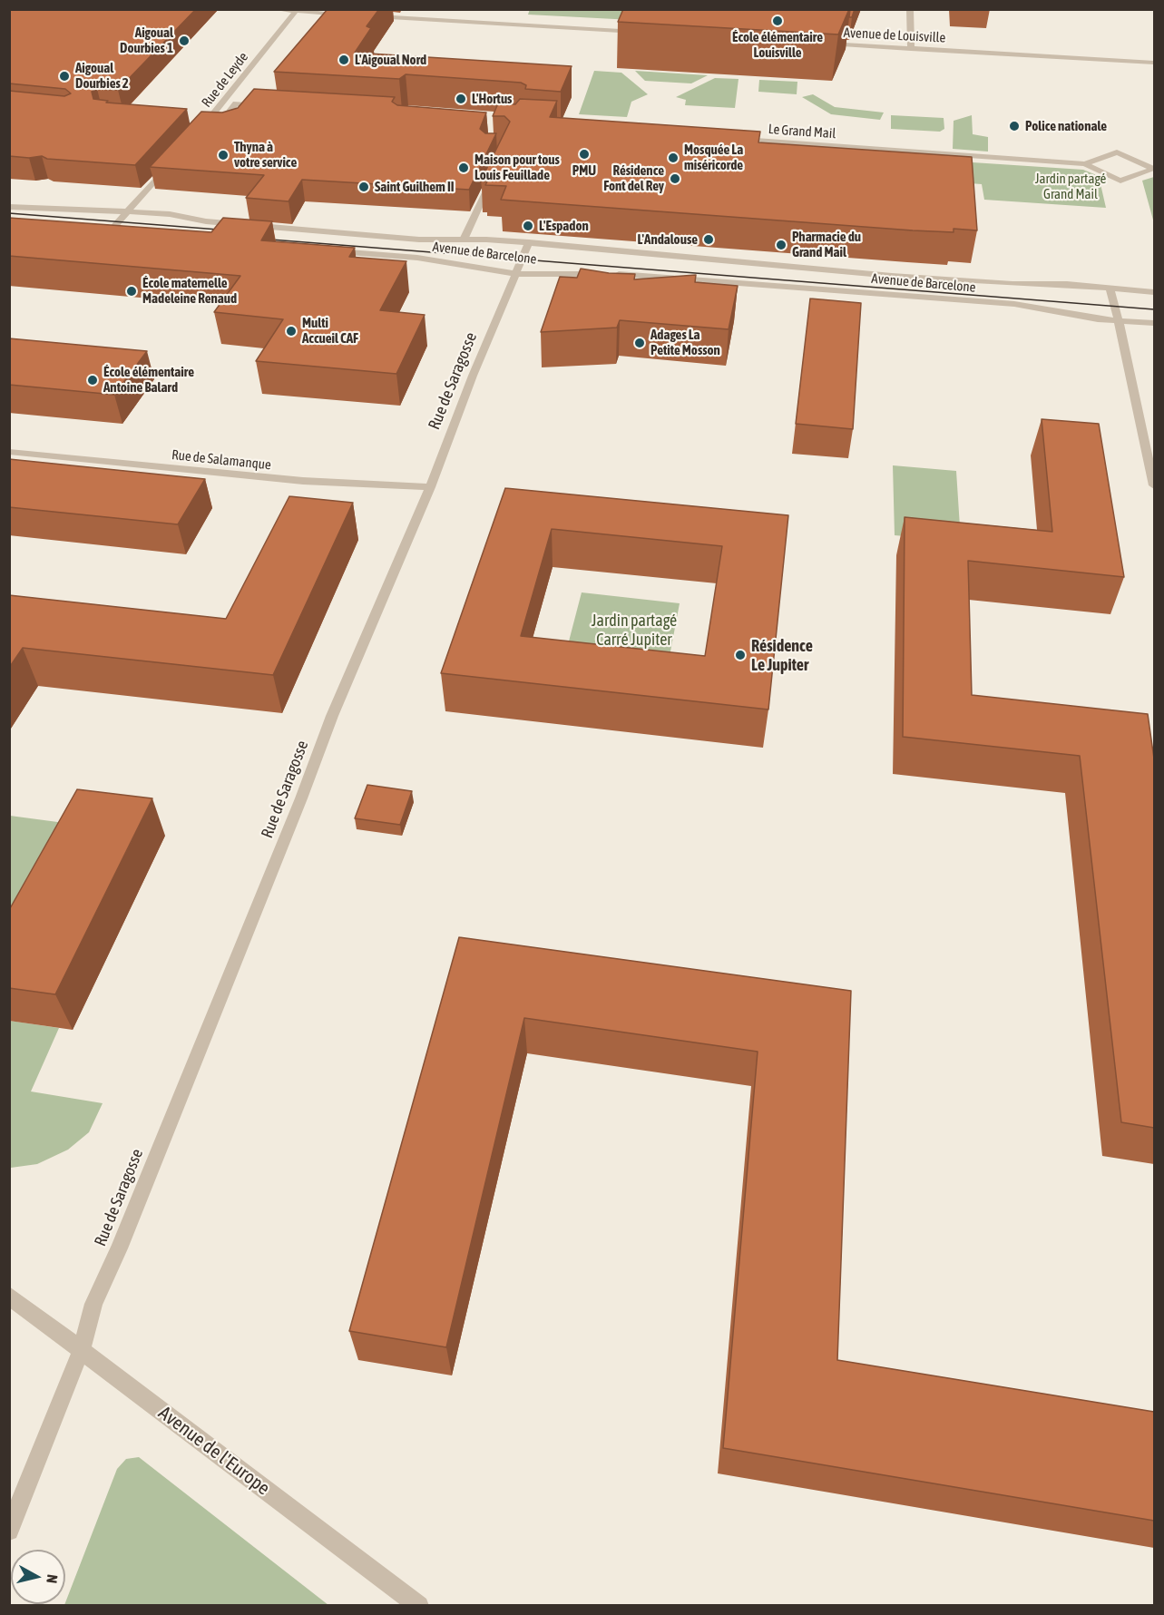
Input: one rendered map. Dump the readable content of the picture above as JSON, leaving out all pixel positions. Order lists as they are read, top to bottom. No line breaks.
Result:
{"streets":{"street":["Avenue de Louisville","Rue de Leyde","Le Grand Mail","Avenue de Barcelone","Rue de Saragosse","Rue de Salamanque","Avenue de l'Europe"]},"crossings":[["Avenue de Barcelone","Rue de Saragosse"],["Rue de Saragosse","Rue de Salamanque"],["Rue de Saragosse","Avenue de l'Europe"]],"parks":["Jardin partagé Grand Mail","Jardin partagé Carré Jupiter"],"places":["École élémentaire Louisville","Aigoual Dourbies 1","L'Aigoual Nord","Aigoual Dourbies 2","L'Hortus","Police nationale","PMU","Thyna à votre service","Mosquée La miséricorde","Maison pour tous Louis Feuillade","Résidence Font del Rey","Saint Guilhem II","L'Espadon","L'Andalouse","Pharmacie du Grand Mail","École maternelle Madeleine Renaud","Multi Accueil CAF","Adages La Petite Mosson","École élémentaire Antoine Balard","Résidence Le Jupiter"],"north":"right"}
